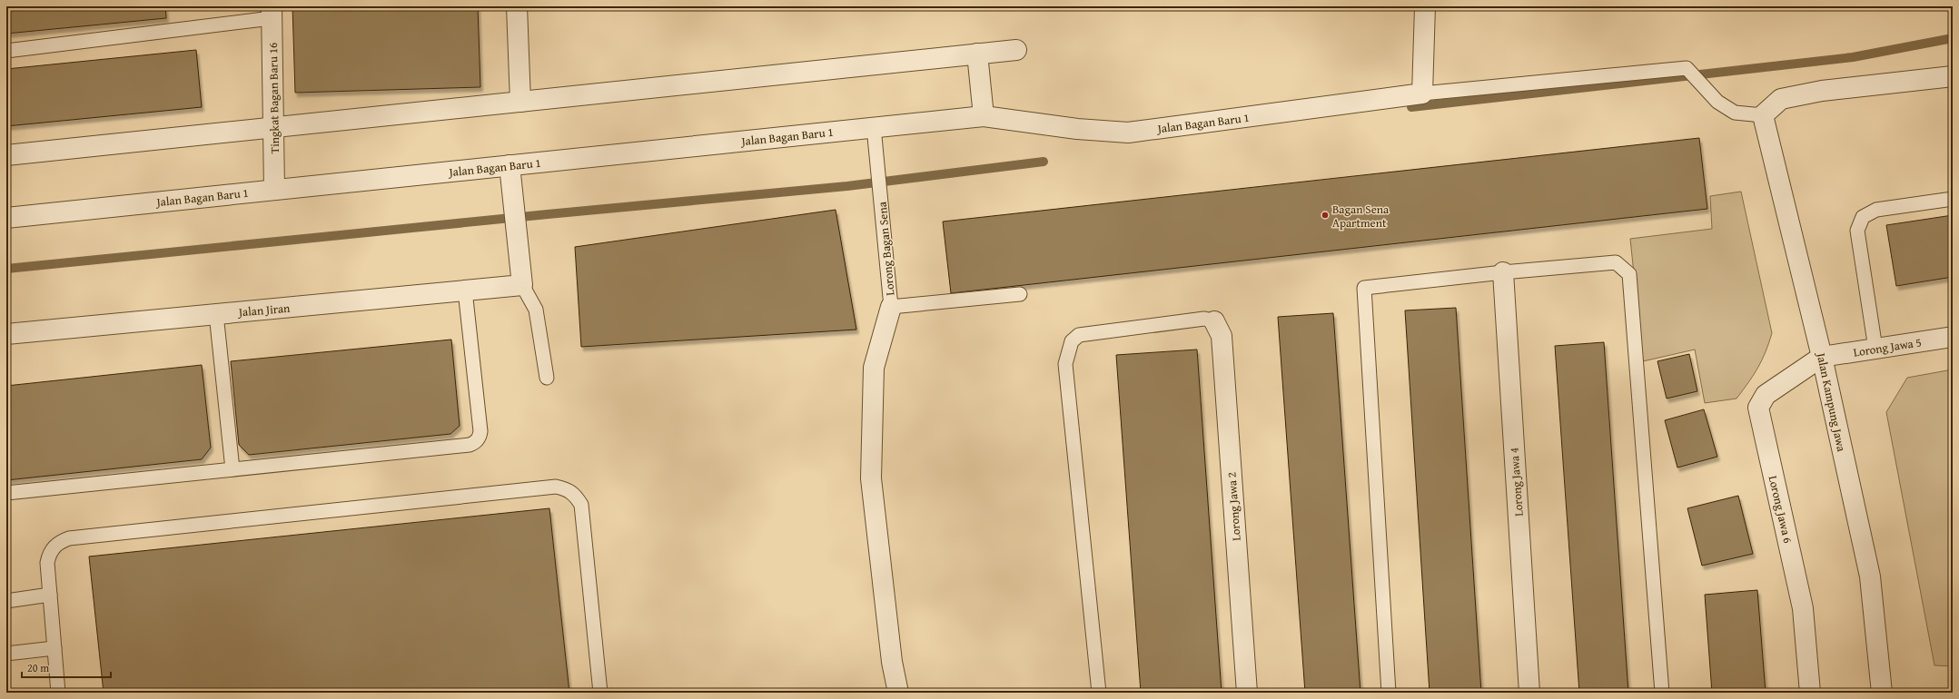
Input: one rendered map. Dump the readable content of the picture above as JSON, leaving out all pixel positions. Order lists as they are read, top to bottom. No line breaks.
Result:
{"streets":{"street":["Tingkat Bagan Baru 16","Jalan Bagan Baru 1","Jalan Jiran","Lorong Jawa 5","Jalan Kampung Jawa","Lorong Jawa 4","Lorong Jawa 2","Lorong Jawa 6"],"lane":["Lorong Bagan Sena"]},"crossings":[["Tingkat Bagan Baru 16","Jalan Bagan Baru 1"],["Jalan Bagan Baru 1","Lorong Bagan Sena"],["Lorong Jawa 5","Jalan Kampung Jawa"],["Lorong Jawa 5","Lorong Jawa 6"],["Jalan Kampung Jawa","Lorong Jawa 6"]],"places":["Bagan Sena Apartment"],"scale_bar":"20 m"}
